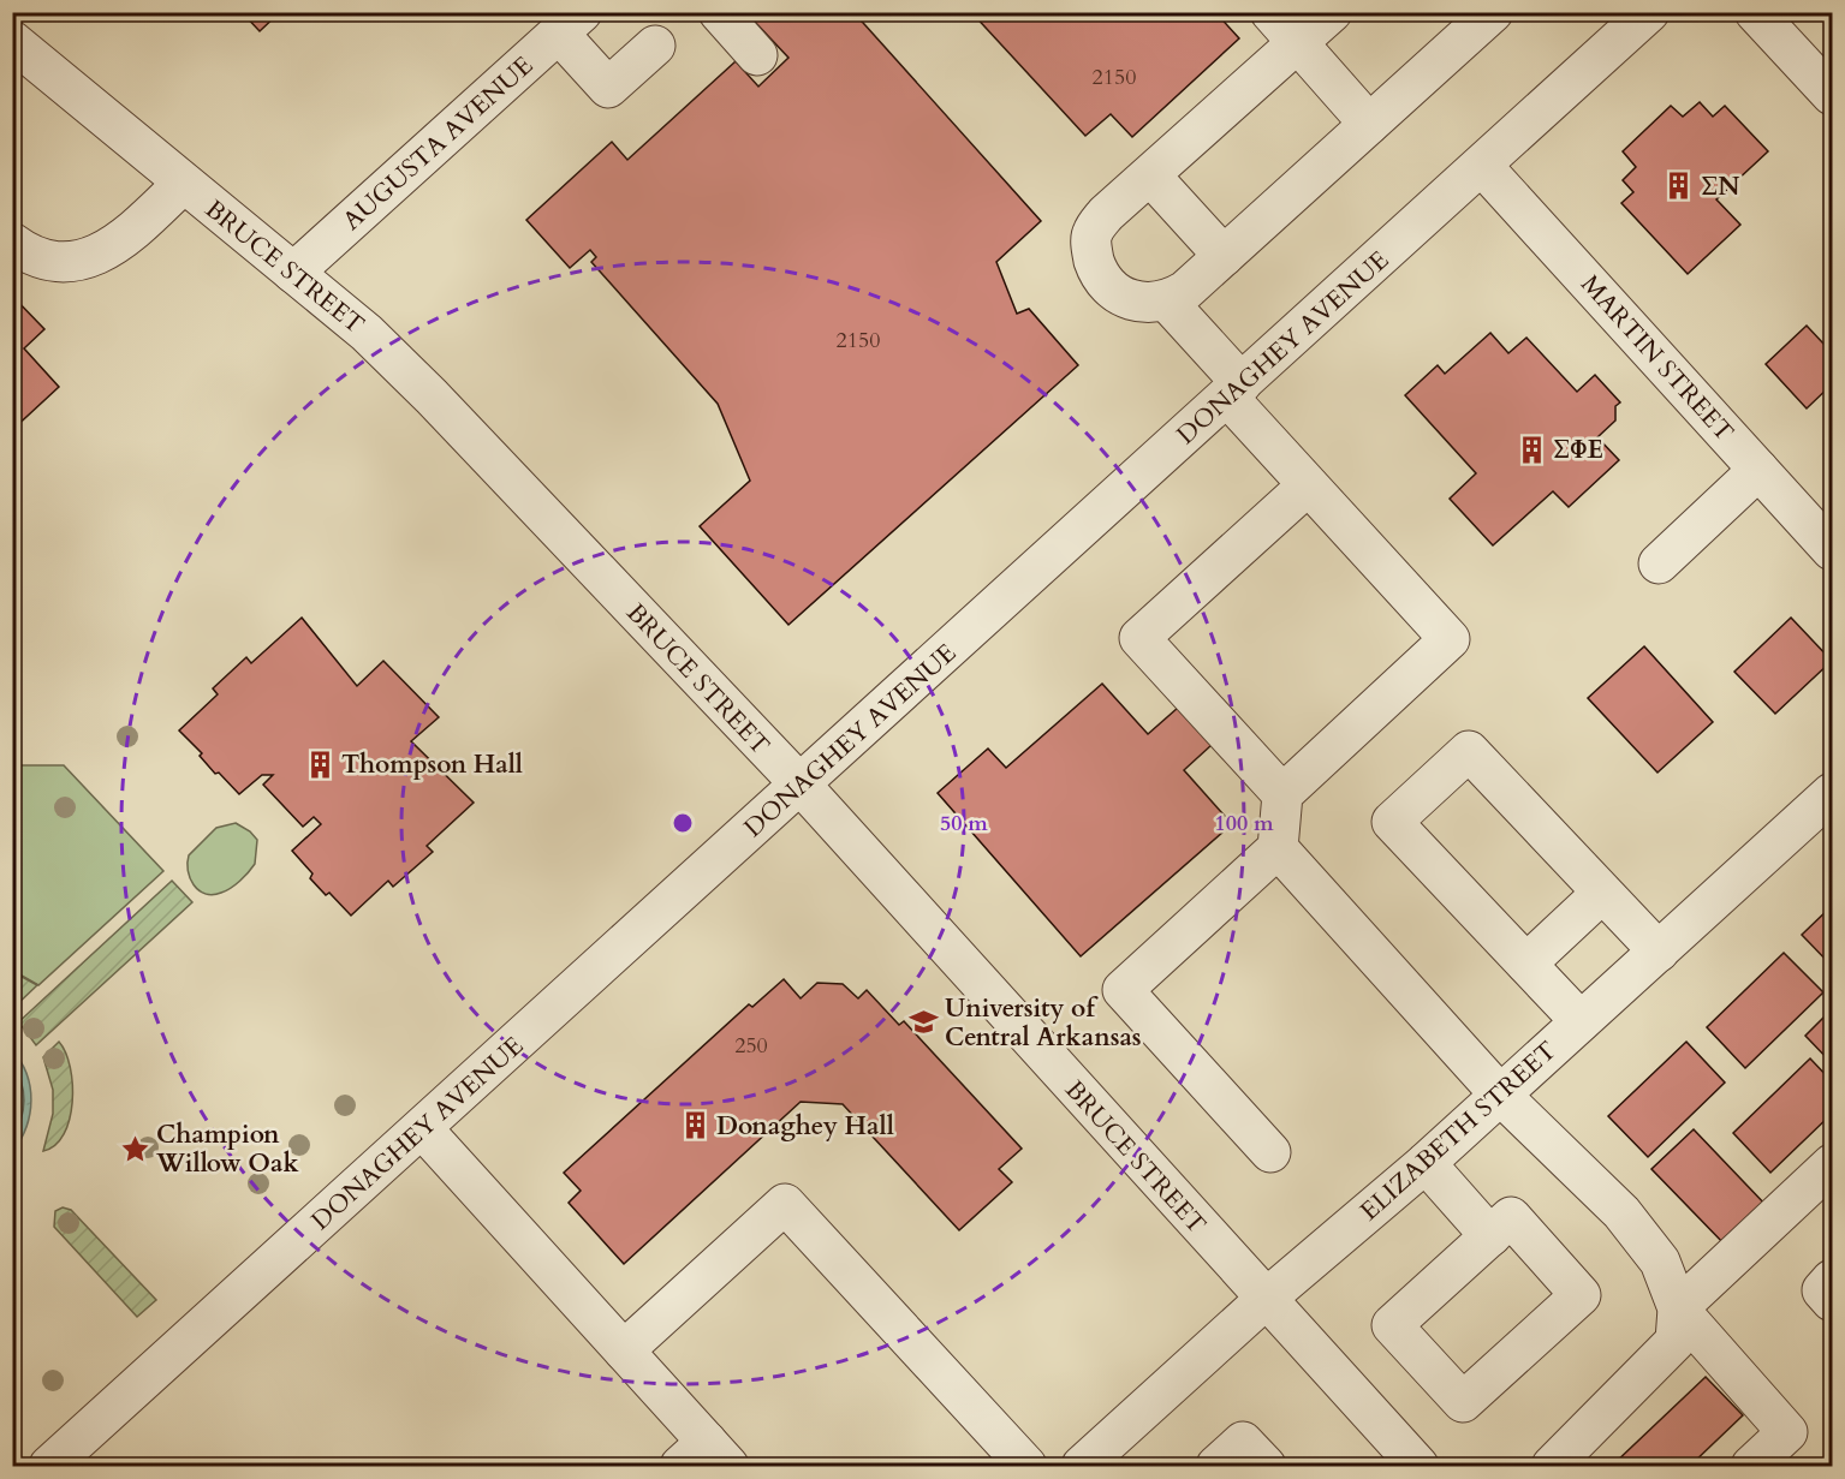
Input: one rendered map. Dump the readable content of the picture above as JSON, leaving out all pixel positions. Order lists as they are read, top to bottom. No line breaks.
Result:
{"streets":{"street":["AUGUSTA AVENUE","BRUCE STREET","DONAGHEY AVENUE","MARTIN STREET","ELIZABETH STREET"]},"crossings":[["AUGUSTA AVENUE","BRUCE STREET"],["BRUCE STREET","DONAGHEY AVENUE"],["BRUCE STREET","ELIZABETH STREET"],["DONAGHEY AVENUE","MARTIN STREET"]],"places":{"building":["ΣΝ","ΣΦΕ","Thompson Hall","Donaghey Hall"],"school or university":["University of Central Arkansas"],"place":["Champion Willow Oak"]},"house_numbers":["2150","2150","250"],"rings":["50 m","100 m"]}
